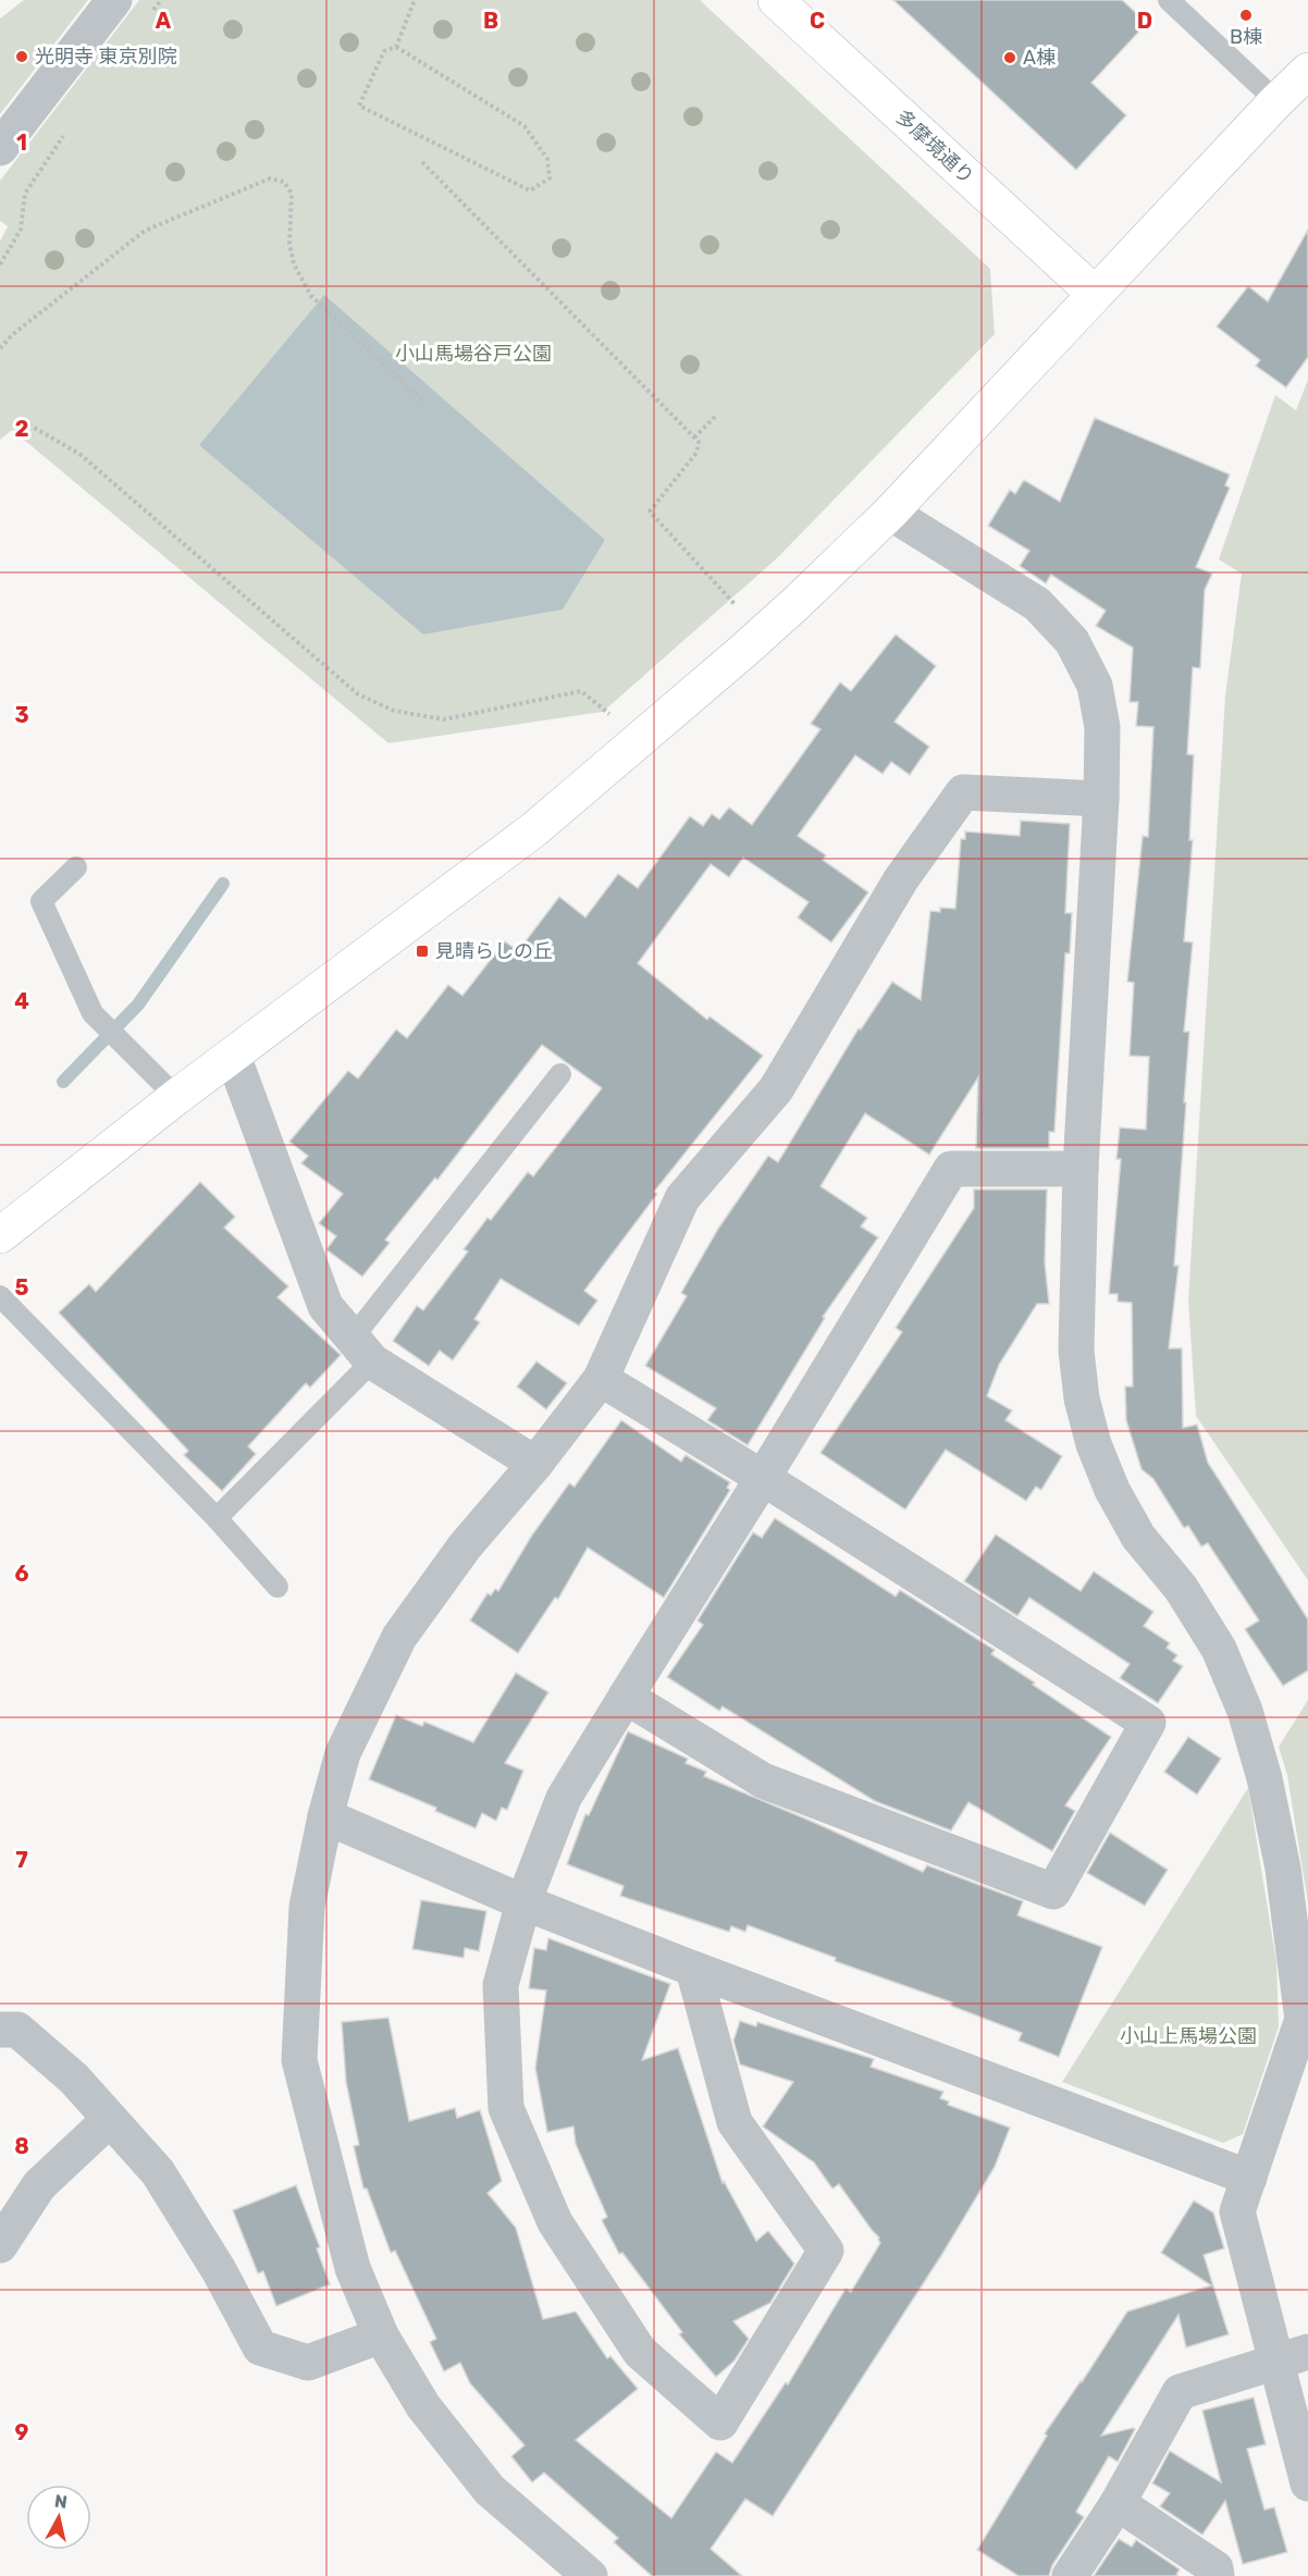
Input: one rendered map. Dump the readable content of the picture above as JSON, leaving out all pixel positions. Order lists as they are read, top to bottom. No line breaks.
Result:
{"streets":{"street":["多摩境通り"]},"parks":["小山馬場谷戸公園","小山上馬場公園"],"places":{"other":["B棟","光明寺 東京別院","A棟"],"transit":["見晴らしの丘"]},"north":"top","grid":{"columns":["A","B","C","D"],"rows":["1","2","3","4","5","6","7","8","9"]}}
